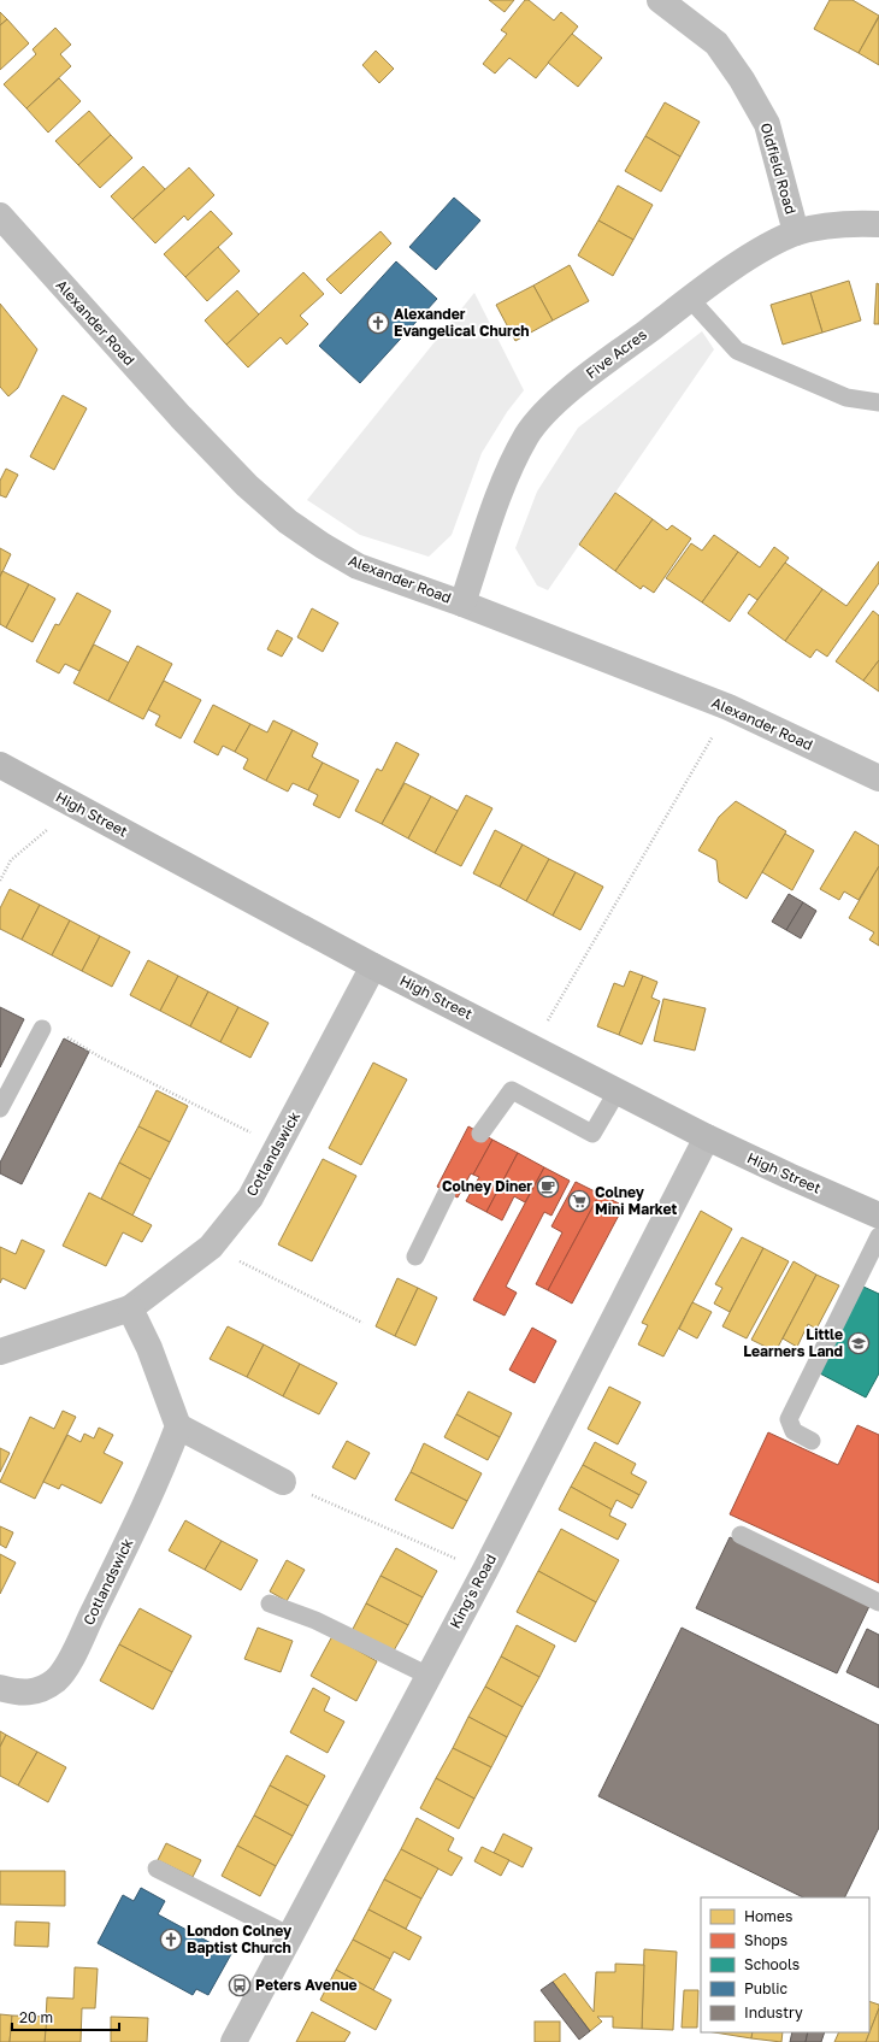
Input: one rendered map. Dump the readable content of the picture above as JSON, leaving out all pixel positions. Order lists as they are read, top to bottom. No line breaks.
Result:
{"streets":{"street":["Oldfield Road","Alexander Road","Five Acres","High Street","Cotlandswick","King's Road"]},"crossings":[["Oldfield Road","Five Acres"],["Alexander Road","Five Acres"],["High Street","Cotlandswick"],["High Street","King's Road"]],"places":{"church":["Alexander Evangelical Church","London Colney Baptist Church"],"cafe":["Colney Diner"],"supermarket":["Colney Mini Market"],"school or university":["Little Learners Land"],"bus stop":["Peters Avenue"]},"legend":["Homes","Shops","Schools","Public","Industry"],"scale_bar":"20 m"}
